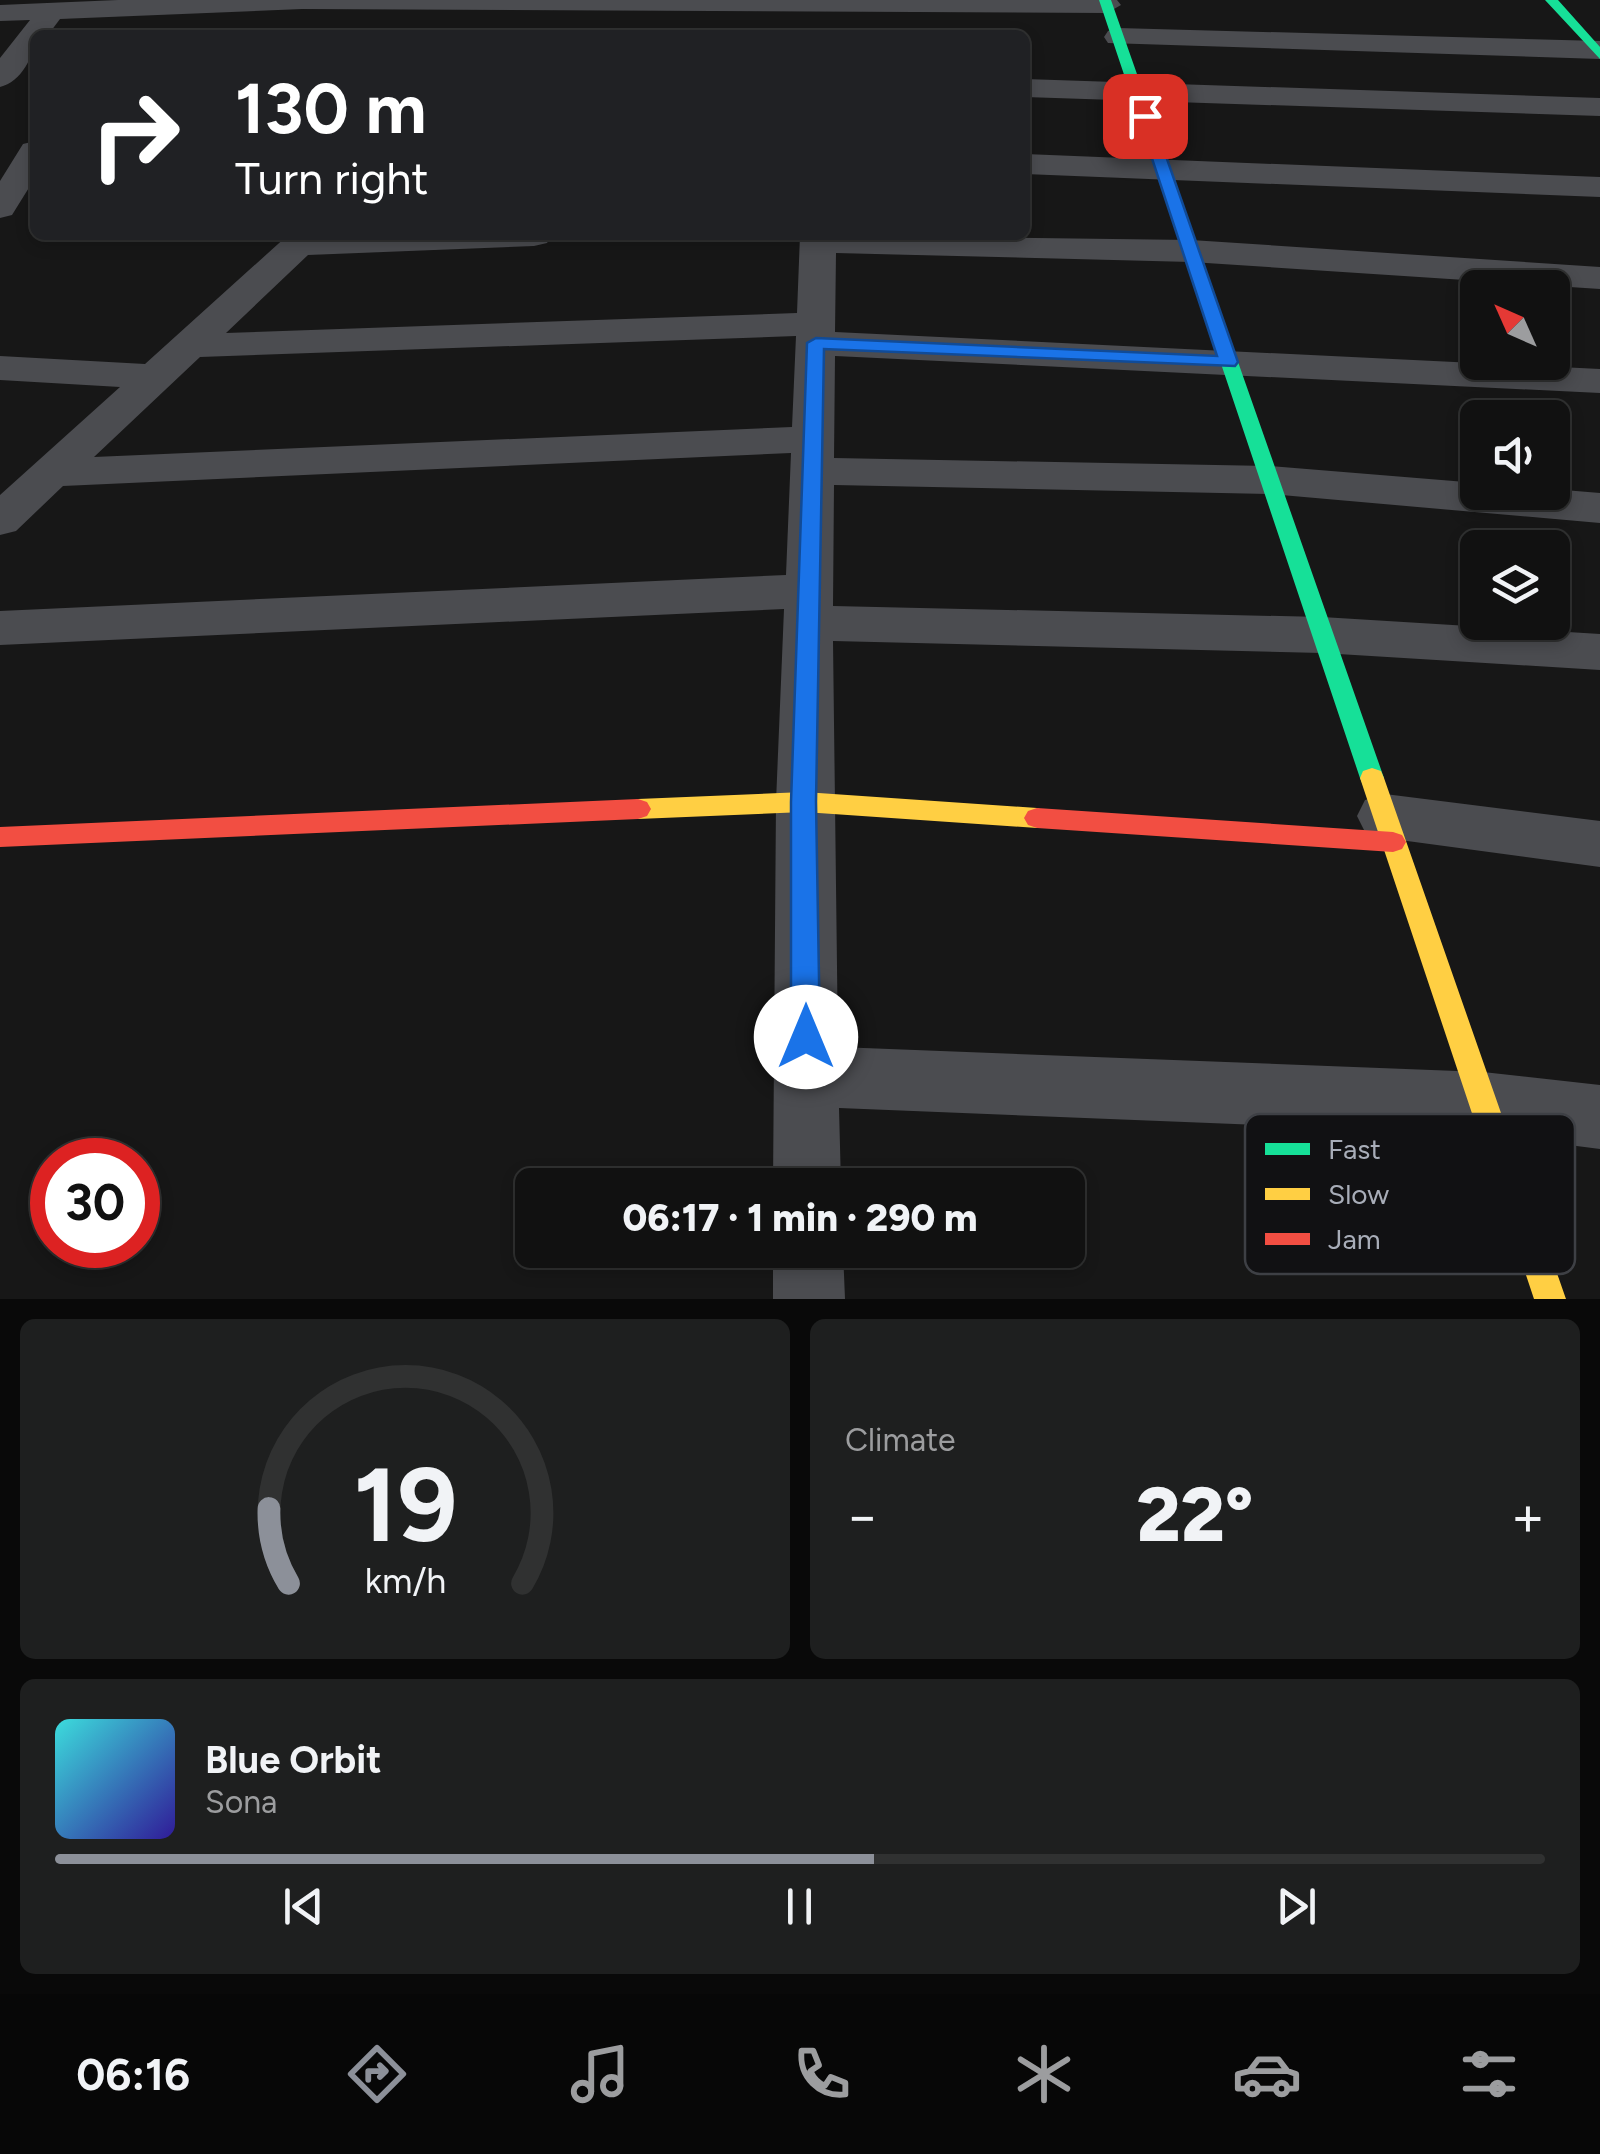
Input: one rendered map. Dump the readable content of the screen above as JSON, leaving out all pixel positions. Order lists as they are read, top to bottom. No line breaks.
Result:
{"legend":["Fast","Slow","Jam"],"north":"top left","page":{"turn":["130 m","Turn right"],"limit":"30","trip":"06:17 · 1 min · 290 m","tile":"Climate","heat":["−","22°","+"],"song":["Blue Orbit","Sona"],"tabs":"06:16","gauge":["19","km/h"]}}
